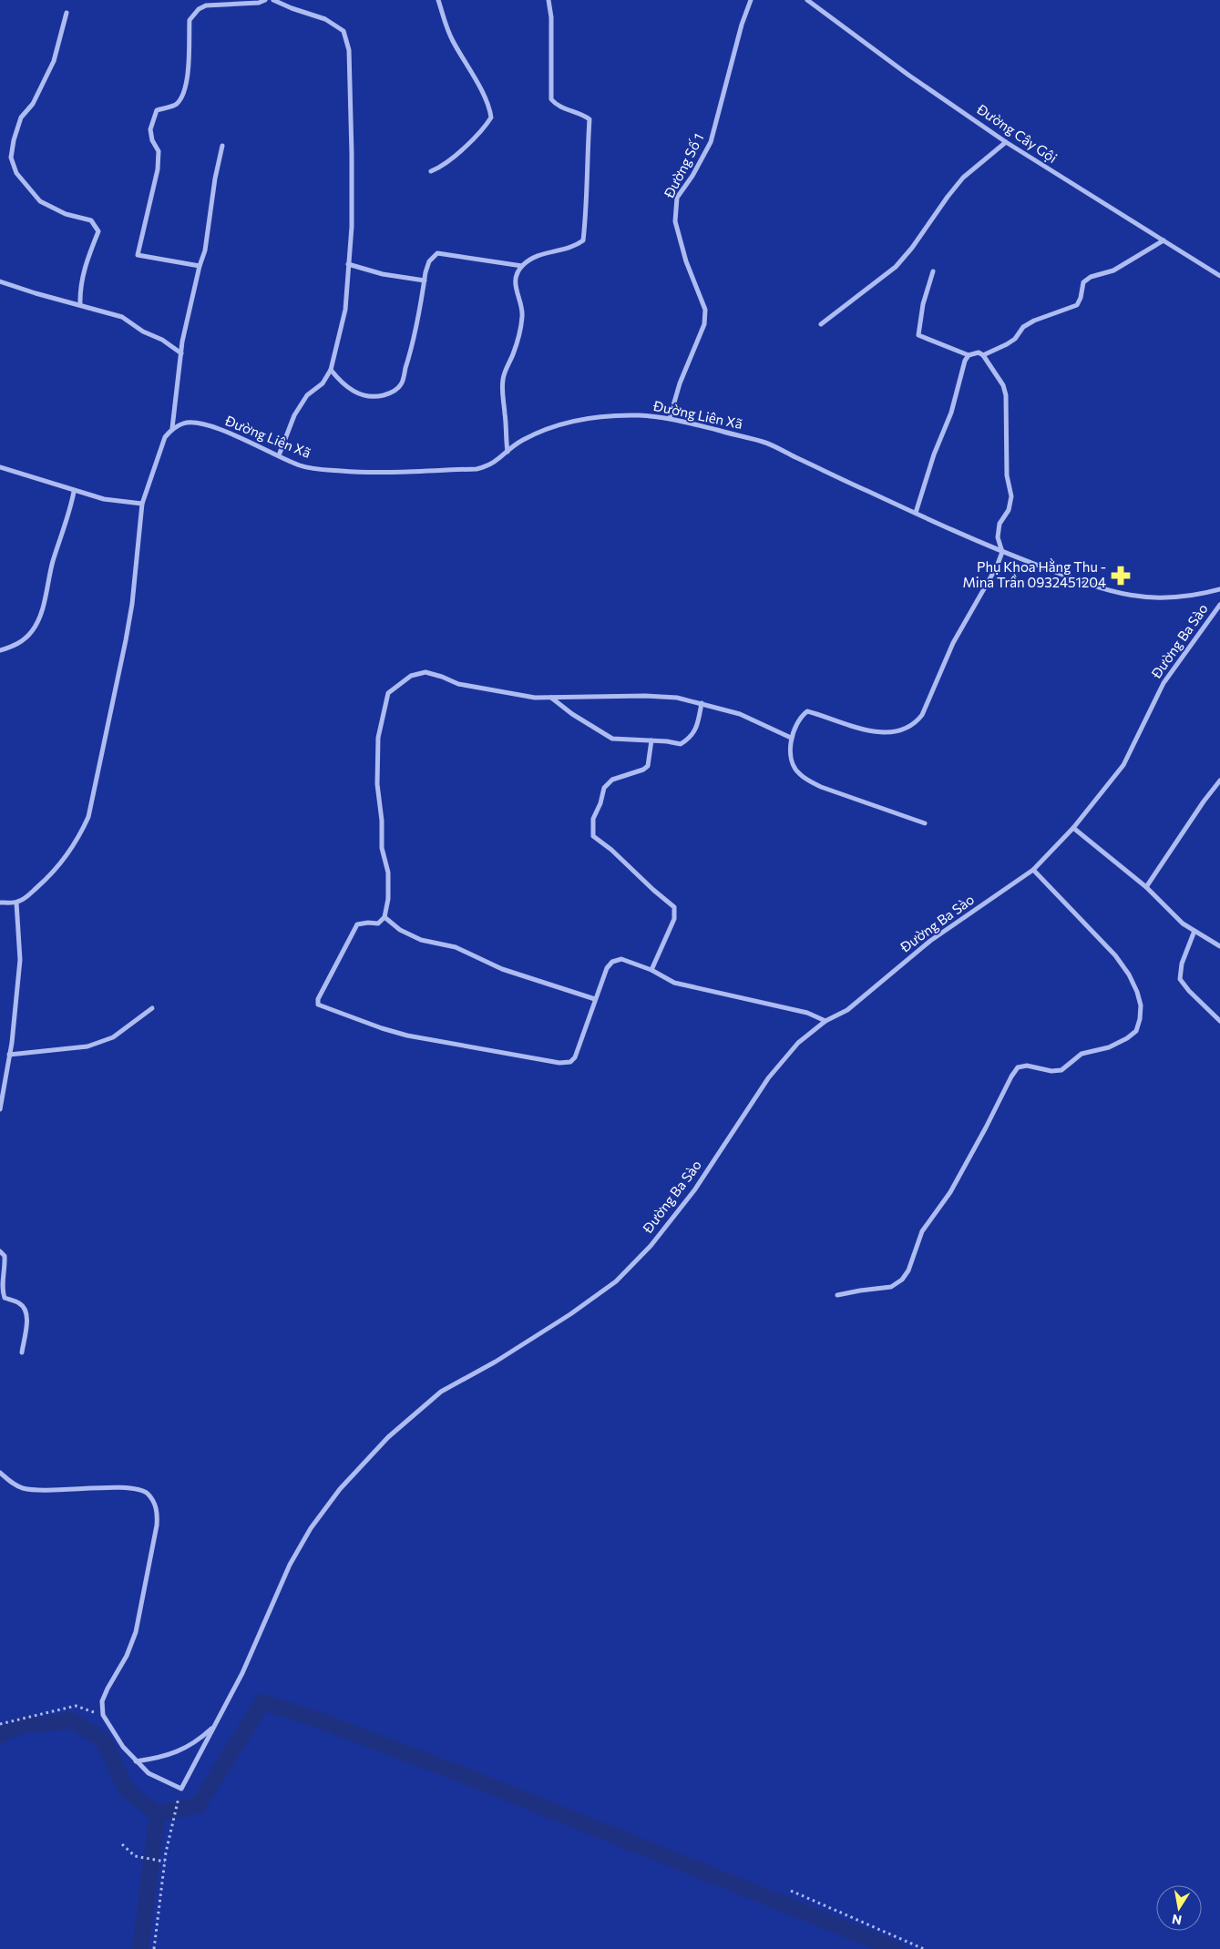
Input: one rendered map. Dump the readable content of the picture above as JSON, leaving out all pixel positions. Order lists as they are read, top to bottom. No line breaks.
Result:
{"streets":{"street":["Đường Cây Gội","Đường Số 1","Đường Liên Xã","Đường Ba Sào"]},"crossings":[["Đường Số 1","Đường Liên Xã"]],"places":{"pharmacy":["Phụ Khoa Hằng Thu - Mina Trần 0932451204"]},"north":"bottom"}
